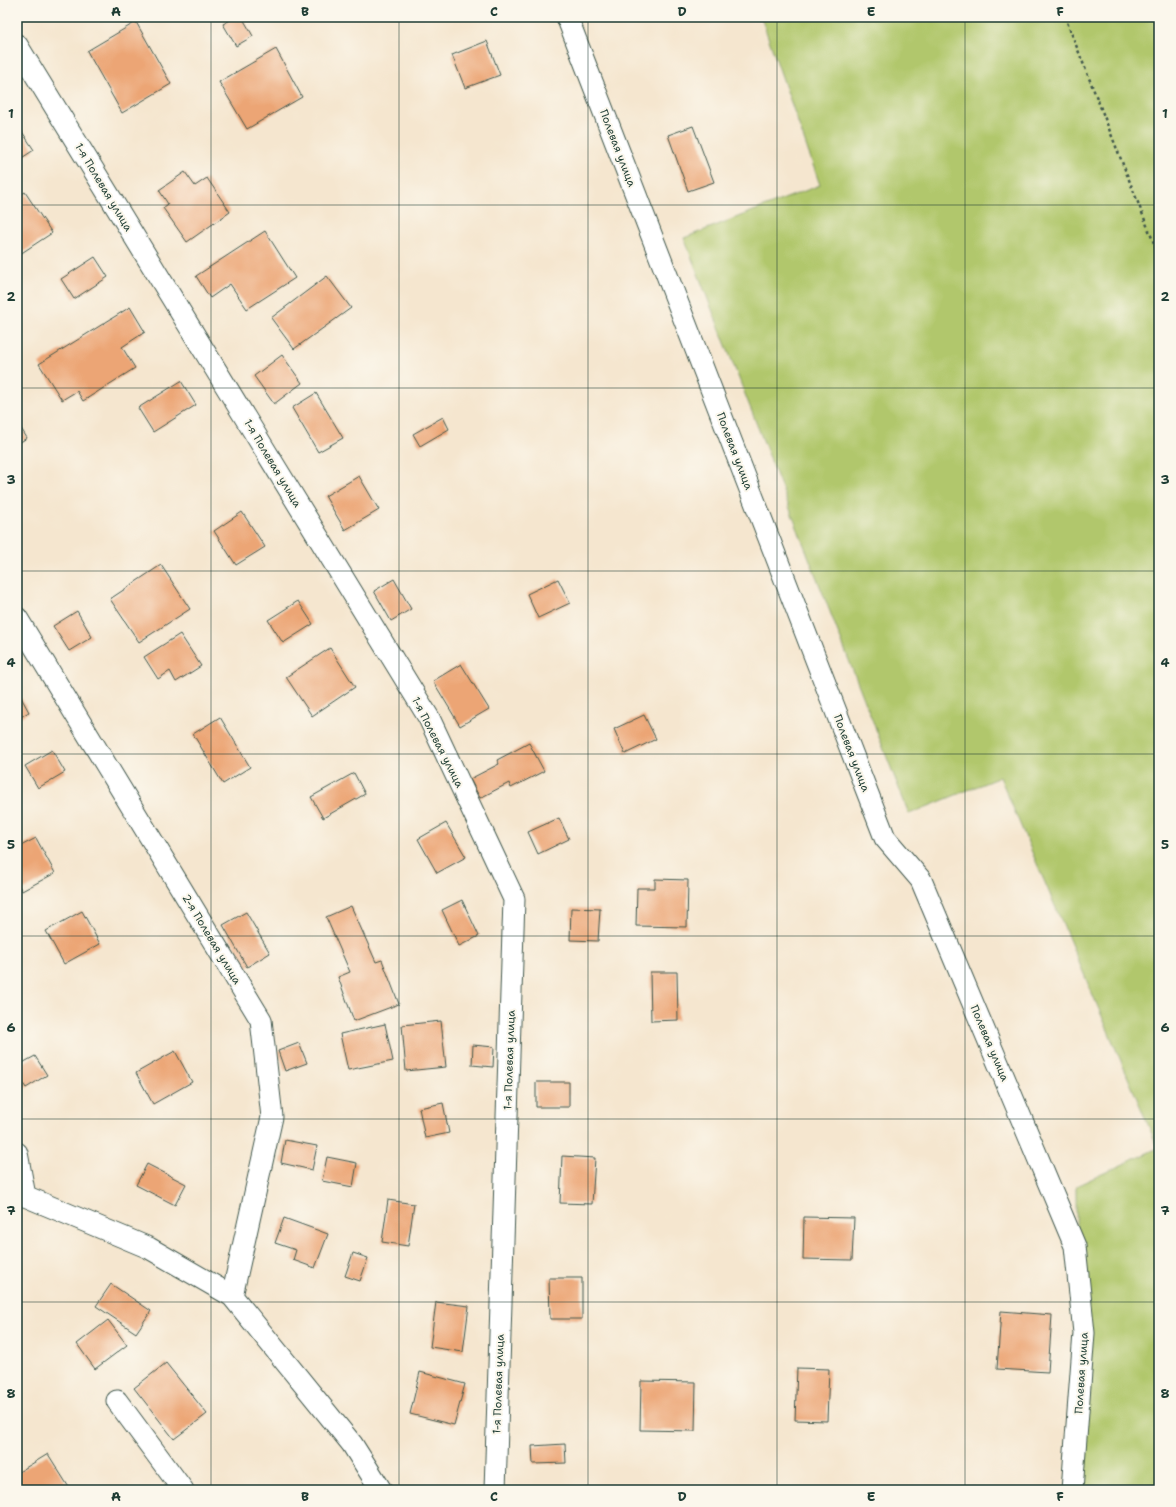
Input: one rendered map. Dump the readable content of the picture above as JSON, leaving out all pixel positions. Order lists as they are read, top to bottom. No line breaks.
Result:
{"streets":{"street":["Полевая улица","1-я Полевая улица","2-я Полевая улица"]},"grid":{"columns":["A","B","C","D","E","F"],"rows":["1","2","3","4","5","6","7","8"]}}
